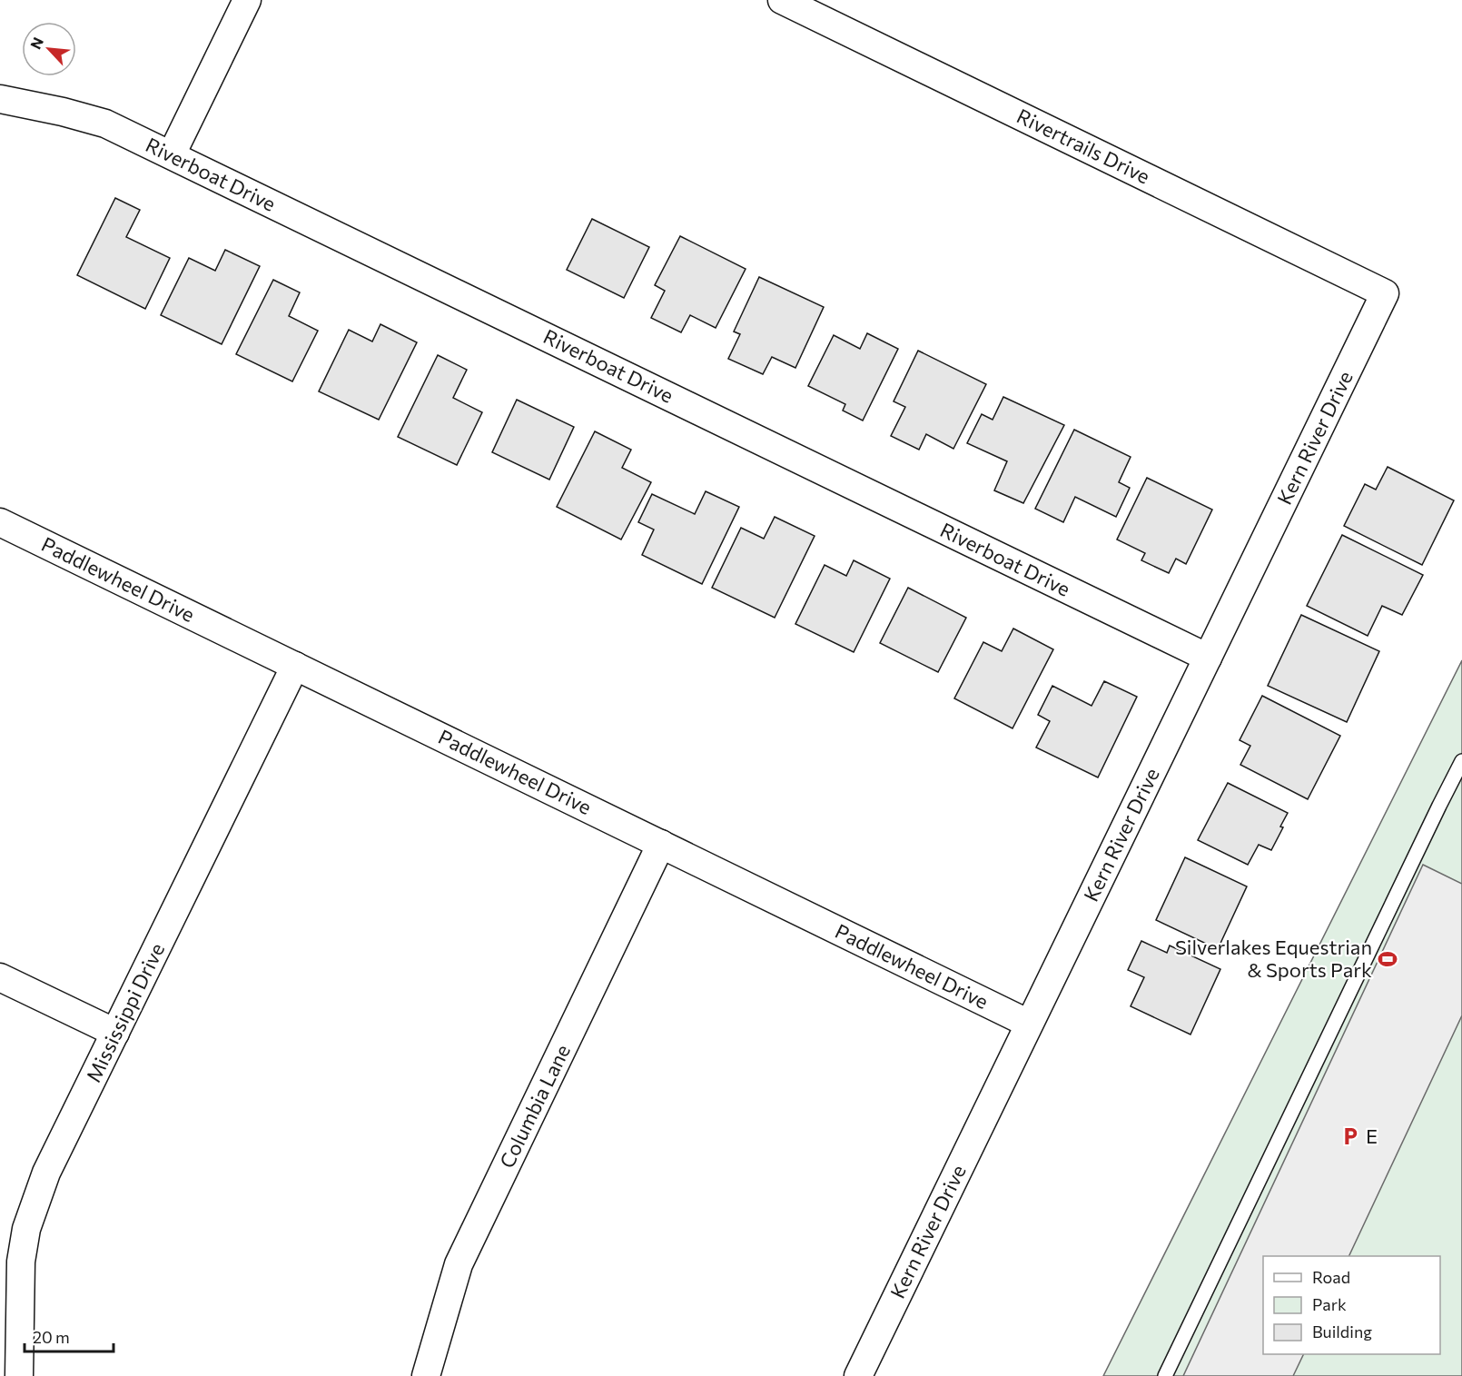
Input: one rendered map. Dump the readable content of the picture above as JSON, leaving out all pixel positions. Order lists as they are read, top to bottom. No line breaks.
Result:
{"streets":{"street":["Rivertrails Drive","Riverboat Drive","Kern River Drive","Paddlewheel Drive","Mississippi Drive","Columbia Lane"]},"crossings":[["Rivertrails Drive","Kern River Drive"],["Riverboat Drive","Kern River Drive"],["Kern River Drive","Paddlewheel Drive"],["Paddlewheel Drive","Mississippi Drive"],["Paddlewheel Drive","Columbia Lane"]],"places":{"sports":["Silverlakes Equestrian & Sports Park"],"parking":["E"]},"legend":["Road","Park","Building"],"scale_bar":"20 m","north":"top left"}
